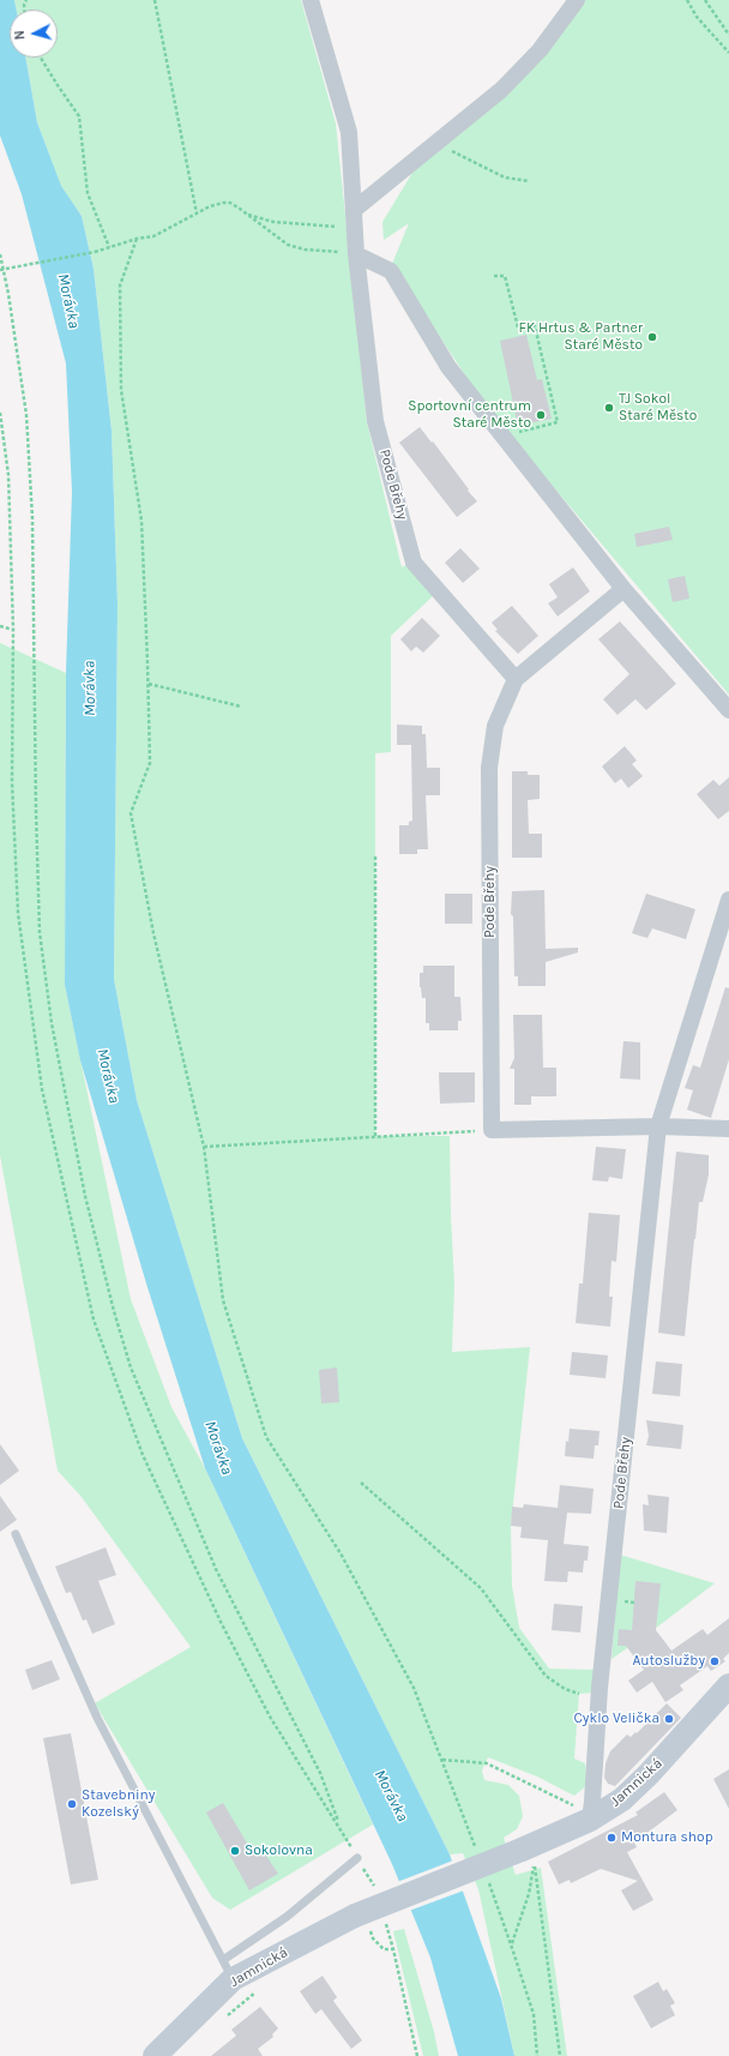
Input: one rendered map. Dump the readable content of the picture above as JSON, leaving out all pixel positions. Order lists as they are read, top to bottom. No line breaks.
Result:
{"streets":{"main road":["Jamnická"],"street":["Pode Břehy"]},"crossings":[["Pode Břehy","Jamnická"]],"water":["Morávka"],"places":["FK Hrtus & Partner Staré Město","TJ Sokol Staré Město","Sportovní centrum Staré Město","Autoslužby","Cyklo Velička","Stavebniny Kozelský","Montura shop","Sokolovna"],"north":"left"}
